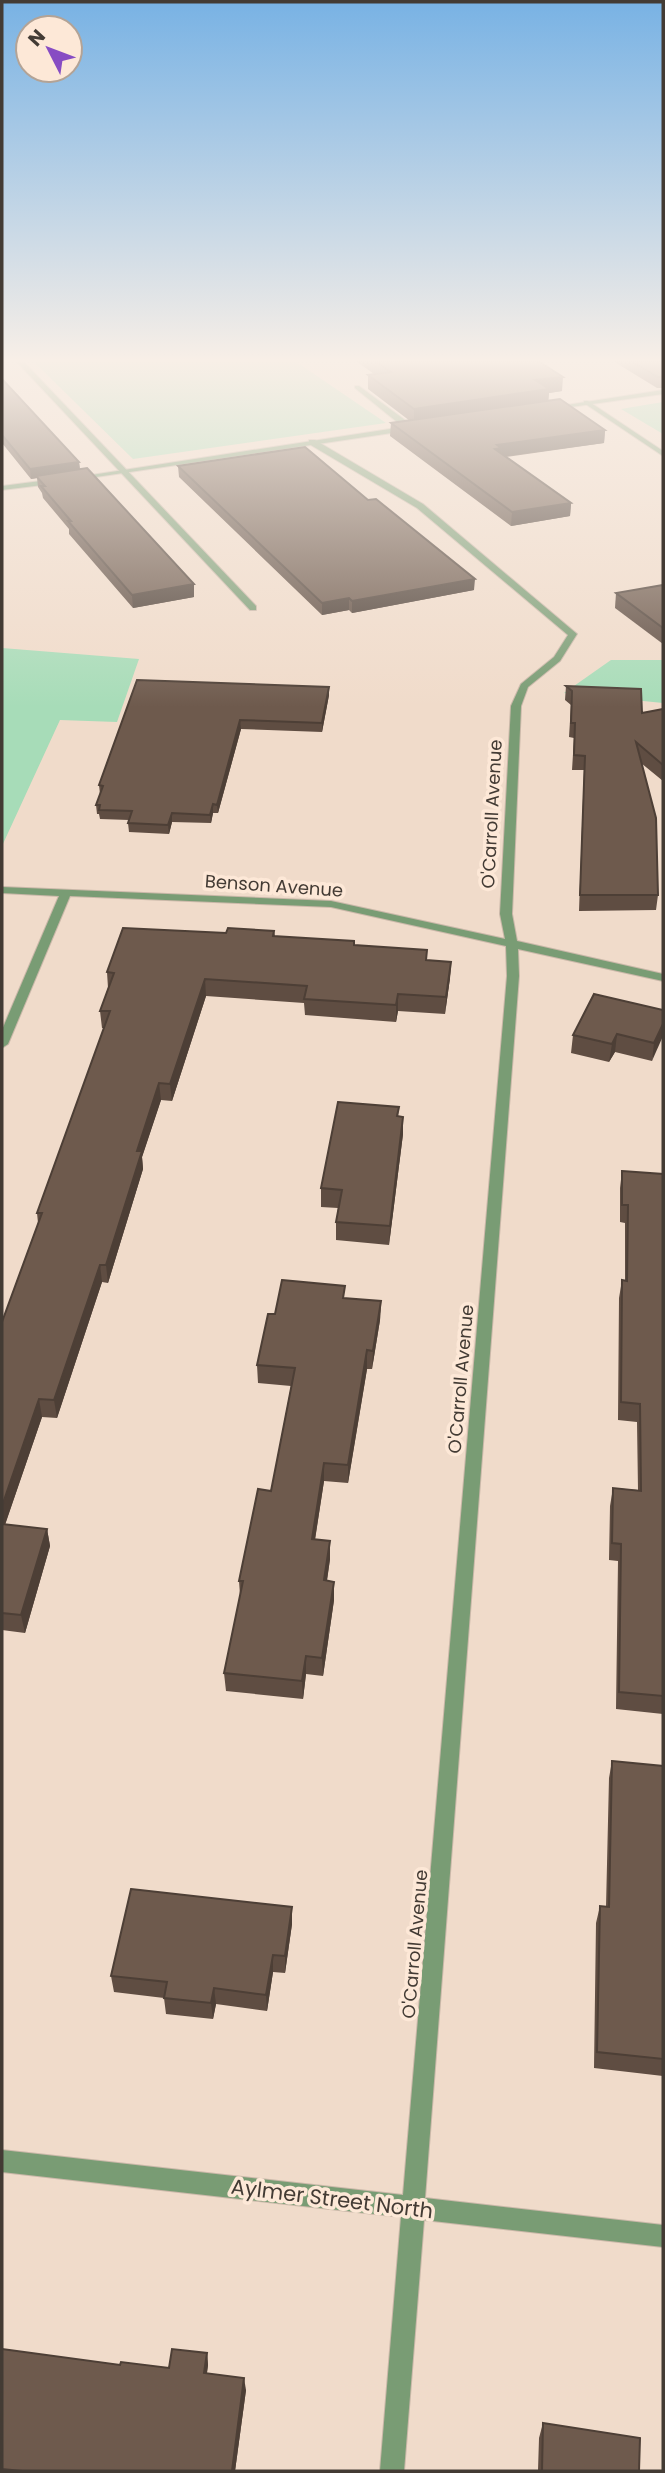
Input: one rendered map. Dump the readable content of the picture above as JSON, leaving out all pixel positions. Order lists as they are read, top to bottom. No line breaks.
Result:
{"streets":{"street":["O'Carroll Avenue","Benson Avenue","Aylmer Street North"]},"crossings":[["O'Carroll Avenue","Benson Avenue"],["O'Carroll Avenue","Aylmer Street North"]],"north":"top left"}
